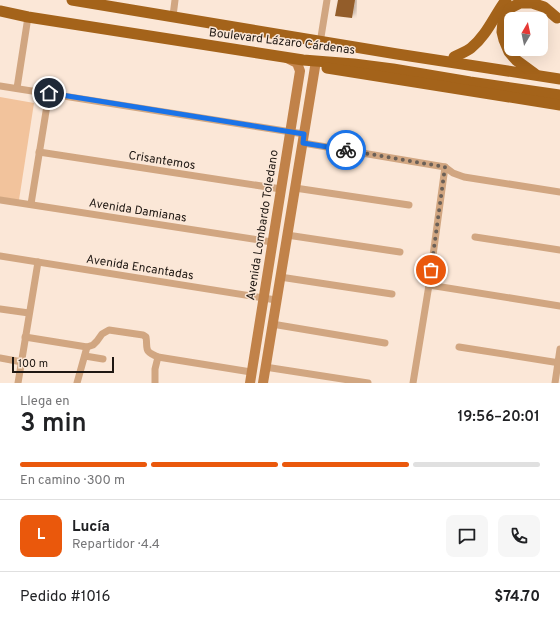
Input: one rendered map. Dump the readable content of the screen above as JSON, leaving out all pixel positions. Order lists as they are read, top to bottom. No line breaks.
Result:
{"streets":{"highway":["Boulevard Lázaro Cárdenas"],"main road":["Avenida Lombardo Toledano"],"street":["Crisantemos","Avenida Damianas","Avenida Encantadas"]},"crossings":[["Boulevard Lázaro Cárdenas","Avenida Lombardo Toledano"],["Crisantemos","Avenida Lombardo Toledano"],["Avenida Damianas","Avenida Lombardo Toledano"],["Avenida Lombardo Toledano","Avenida Encantadas"]],"scale_bar":"100 m","north":"top","page":{"scale":"100 m","heading":["3 min","Llega en","19:56–20:01"],"panel":["Lucía","Repartidor · 4.4","Pedido #1016","$74.70"],"bar":"En camino · 300 m","round":"L"}}
